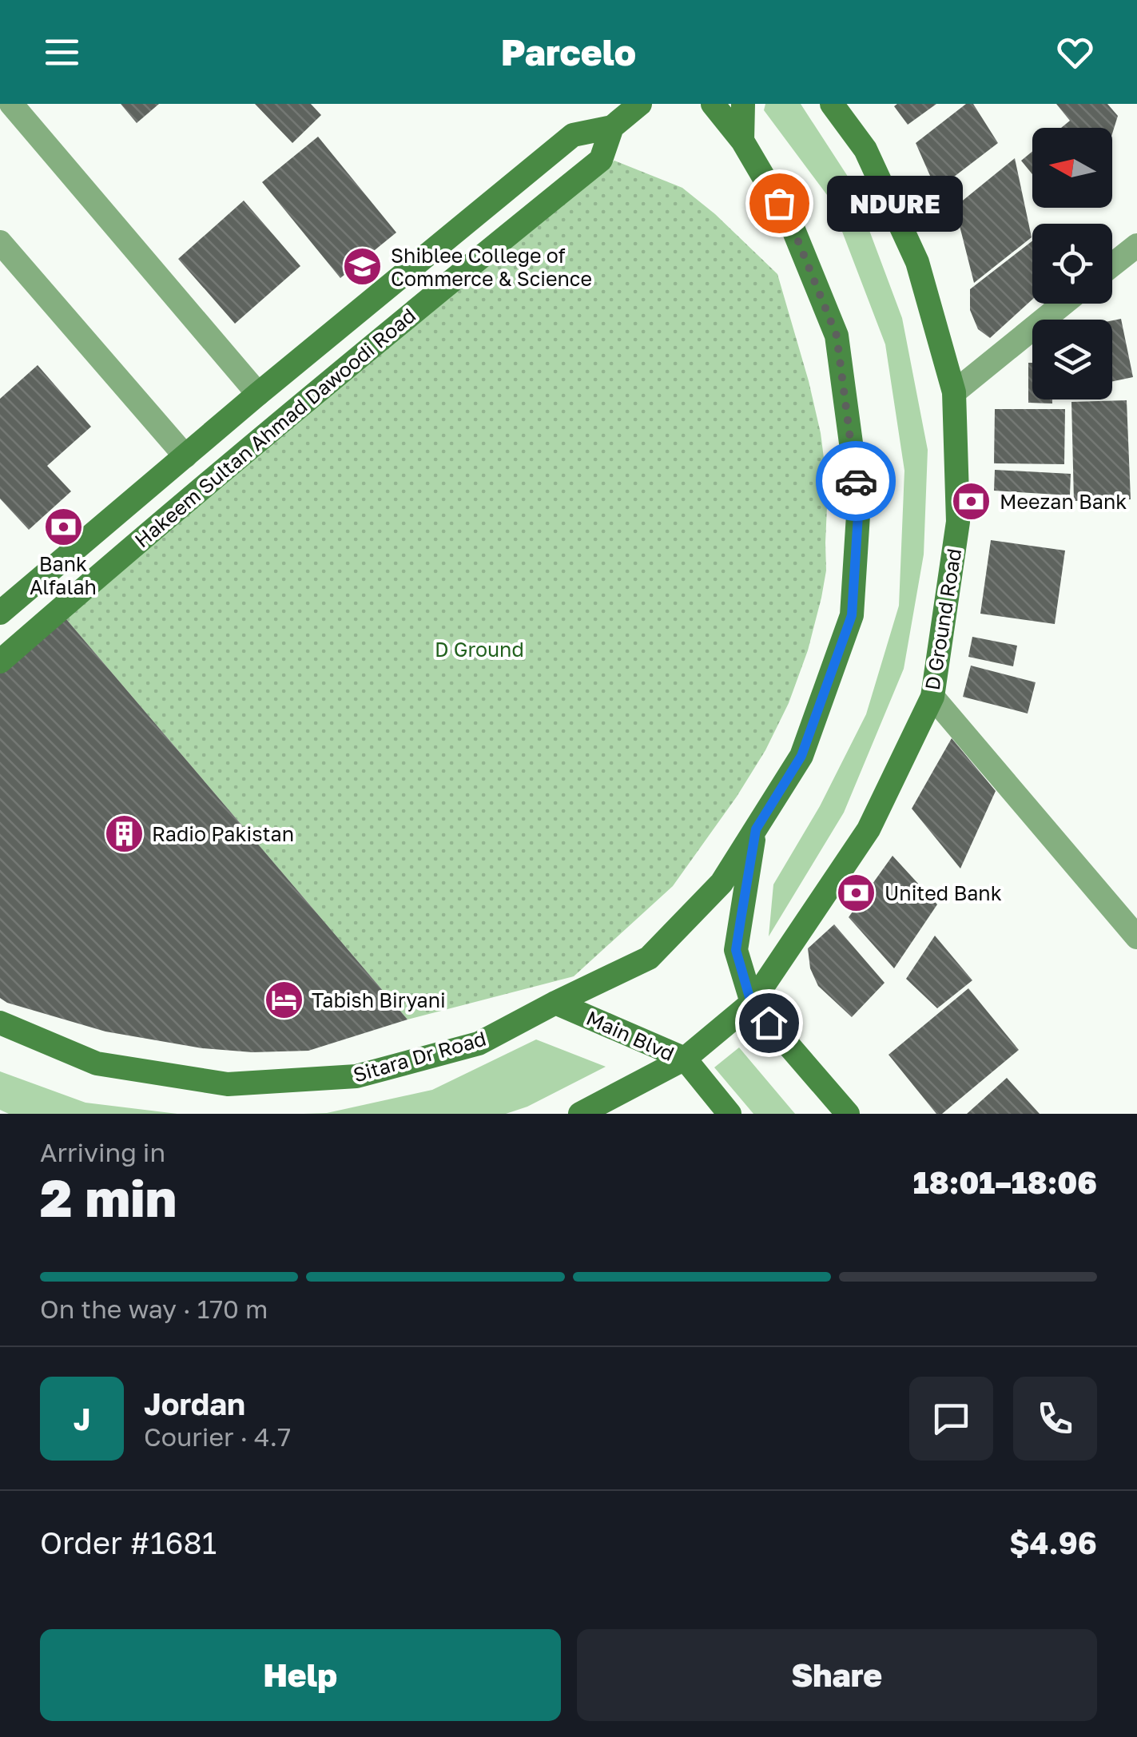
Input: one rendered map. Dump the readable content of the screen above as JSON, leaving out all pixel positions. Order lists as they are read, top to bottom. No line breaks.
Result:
{"streets":{"street":["Hakeem Sultan Ahmad Dawoodi Road","D Ground Road","Main Blvd","Sitara Dr Road"]},"crossings":[["D Ground Road","Main Blvd"],["Main Blvd","Sitara Dr Road"]],"parks":["D Ground"],"places":{"other":["NDURE"],"school or university":["Shiblee College of Commerce & Science"],"bank":["Meezan Bank","Bank Alfalah","United Bank"],"building":["Radio Pakistan"],"hotel":["Tabish Biryani"]},"north":"left","page":{"header":"Parcelo","bubble":"NDURE","heading":["2 min","Arriving in","18:01–18:06"],"panel":["Jordan","Courier · 4.7","Order #1681","$4.96"],"bar":"On the way · 170 m","round":"J","buttons":["Help","Share"]}}
